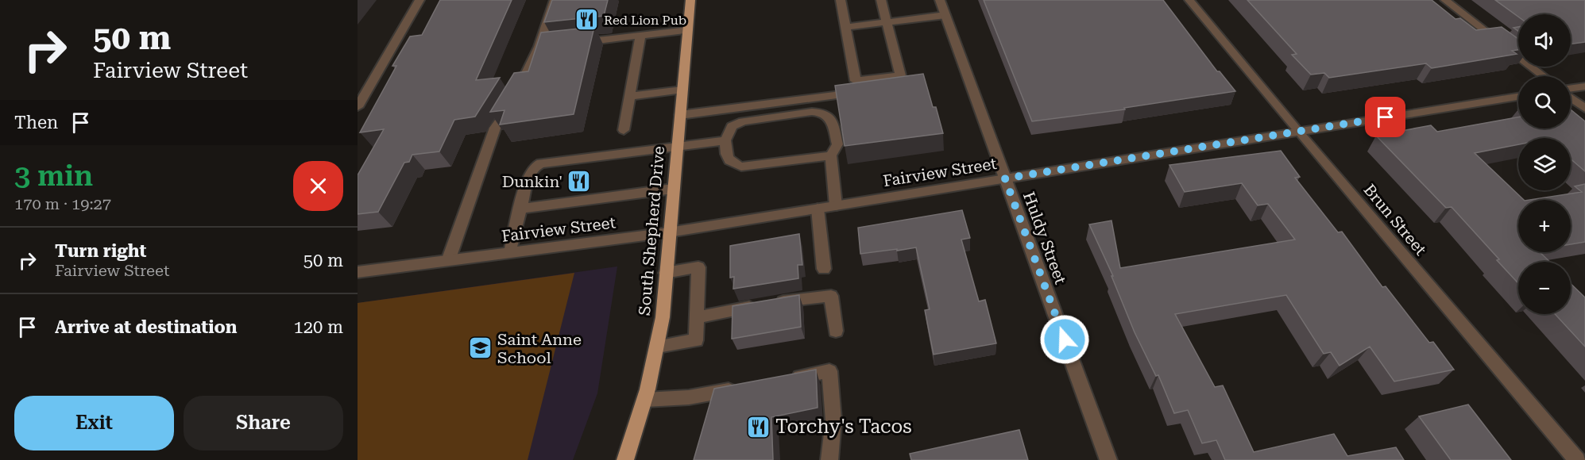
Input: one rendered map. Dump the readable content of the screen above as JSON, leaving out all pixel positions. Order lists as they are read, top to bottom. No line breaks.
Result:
{"streets":{"main road":["South Shepherd Drive"],"street":["Fairview Street","Brun Street","Huldy Street"]},"crossings":[["Fairview Street","Brun Street"],["Fairview Street","South Shepherd Drive"],["Fairview Street","Huldy Street"]],"places":{"restaurant":["Red Lion Pub","Dunkin'","Torchy's Tacos"],"school or university":["Saint Anne School"]},"page":{"turn":["50 m","Fairview Street"],"map_buttons":["+","−"],"then":"Then","heading":["3 min","170 m · 19:27"],"list":[{"name":"Turn right","note":"Fairview Street","value":"50 m"},{"name":"Arrive at destination","value":"120 m"}],"buttons":["Exit","Share"]}}
